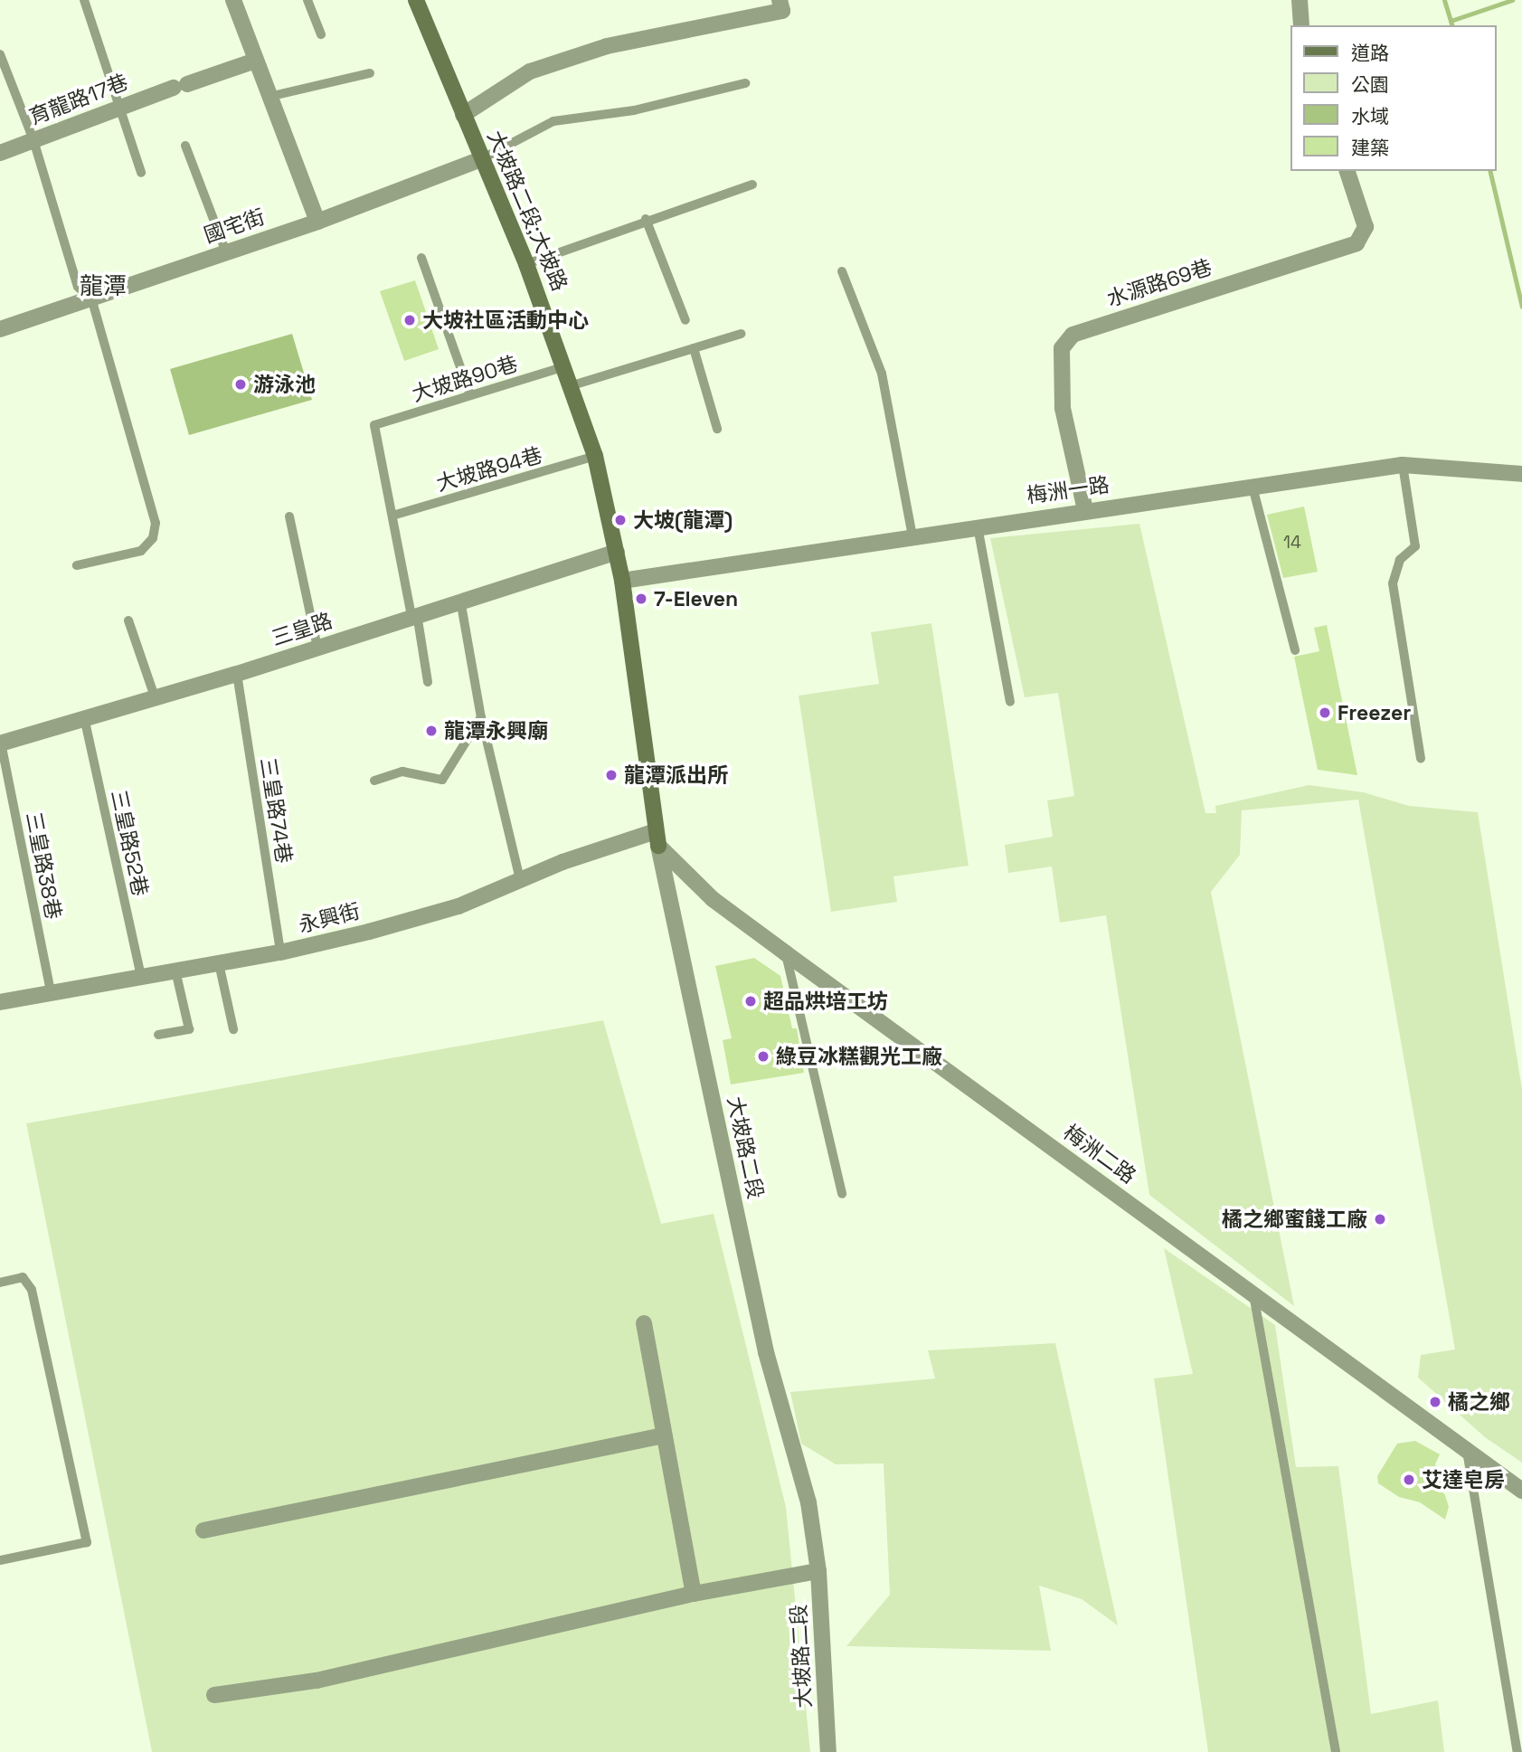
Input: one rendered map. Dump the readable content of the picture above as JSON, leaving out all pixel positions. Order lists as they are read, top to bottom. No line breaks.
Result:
{"streets":{"main road":["大坡路二段;大坡路","大坡路二段"],"street":["育龍路17巷","國宅街","水源路69巷","梅洲一路","三皇路","永興街","梅洲二路"],"lane":["大坡路90巷","大坡路94巷","三皇路74巷","三皇路52巷","三皇路38巷"]},"crossings":[["大坡路二段;大坡路","國宅街"],["大坡路二段;大坡路","大坡路90巷"],["大坡路二段;大坡路","大坡路94巷"],["大坡路二段;大坡路","三皇路"],["大坡路二段;大坡路","大坡路二段"],["水源路69巷","梅洲一路"],["大坡路90巷","大坡路94巷"],["梅洲一路","大坡路二段"],["三皇路","三皇路74巷"],["三皇路","三皇路52巷"],["三皇路","三皇路38巷"],["三皇路","大坡路二段"],["三皇路74巷","永興街"],["三皇路52巷","永興街"],["三皇路38巷","永興街"],["永興街","大坡路二段"],["永興街","梅洲二路"],["大坡路二段","梅洲二路"]],"districts":["龍潭"],"places":["大坡社區活動中心","游泳池","大坡(龍潭)","7-Eleven","Freezer","龍潭永興廟","龍潭派出所","超品烘培工坊","綠豆冰糕觀光工廠","橘之鄉蜜餞工廠","橘之鄉","艾達皂房"],"house_numbers":["14"],"legend":["道路","公園","水域","建築"]}
